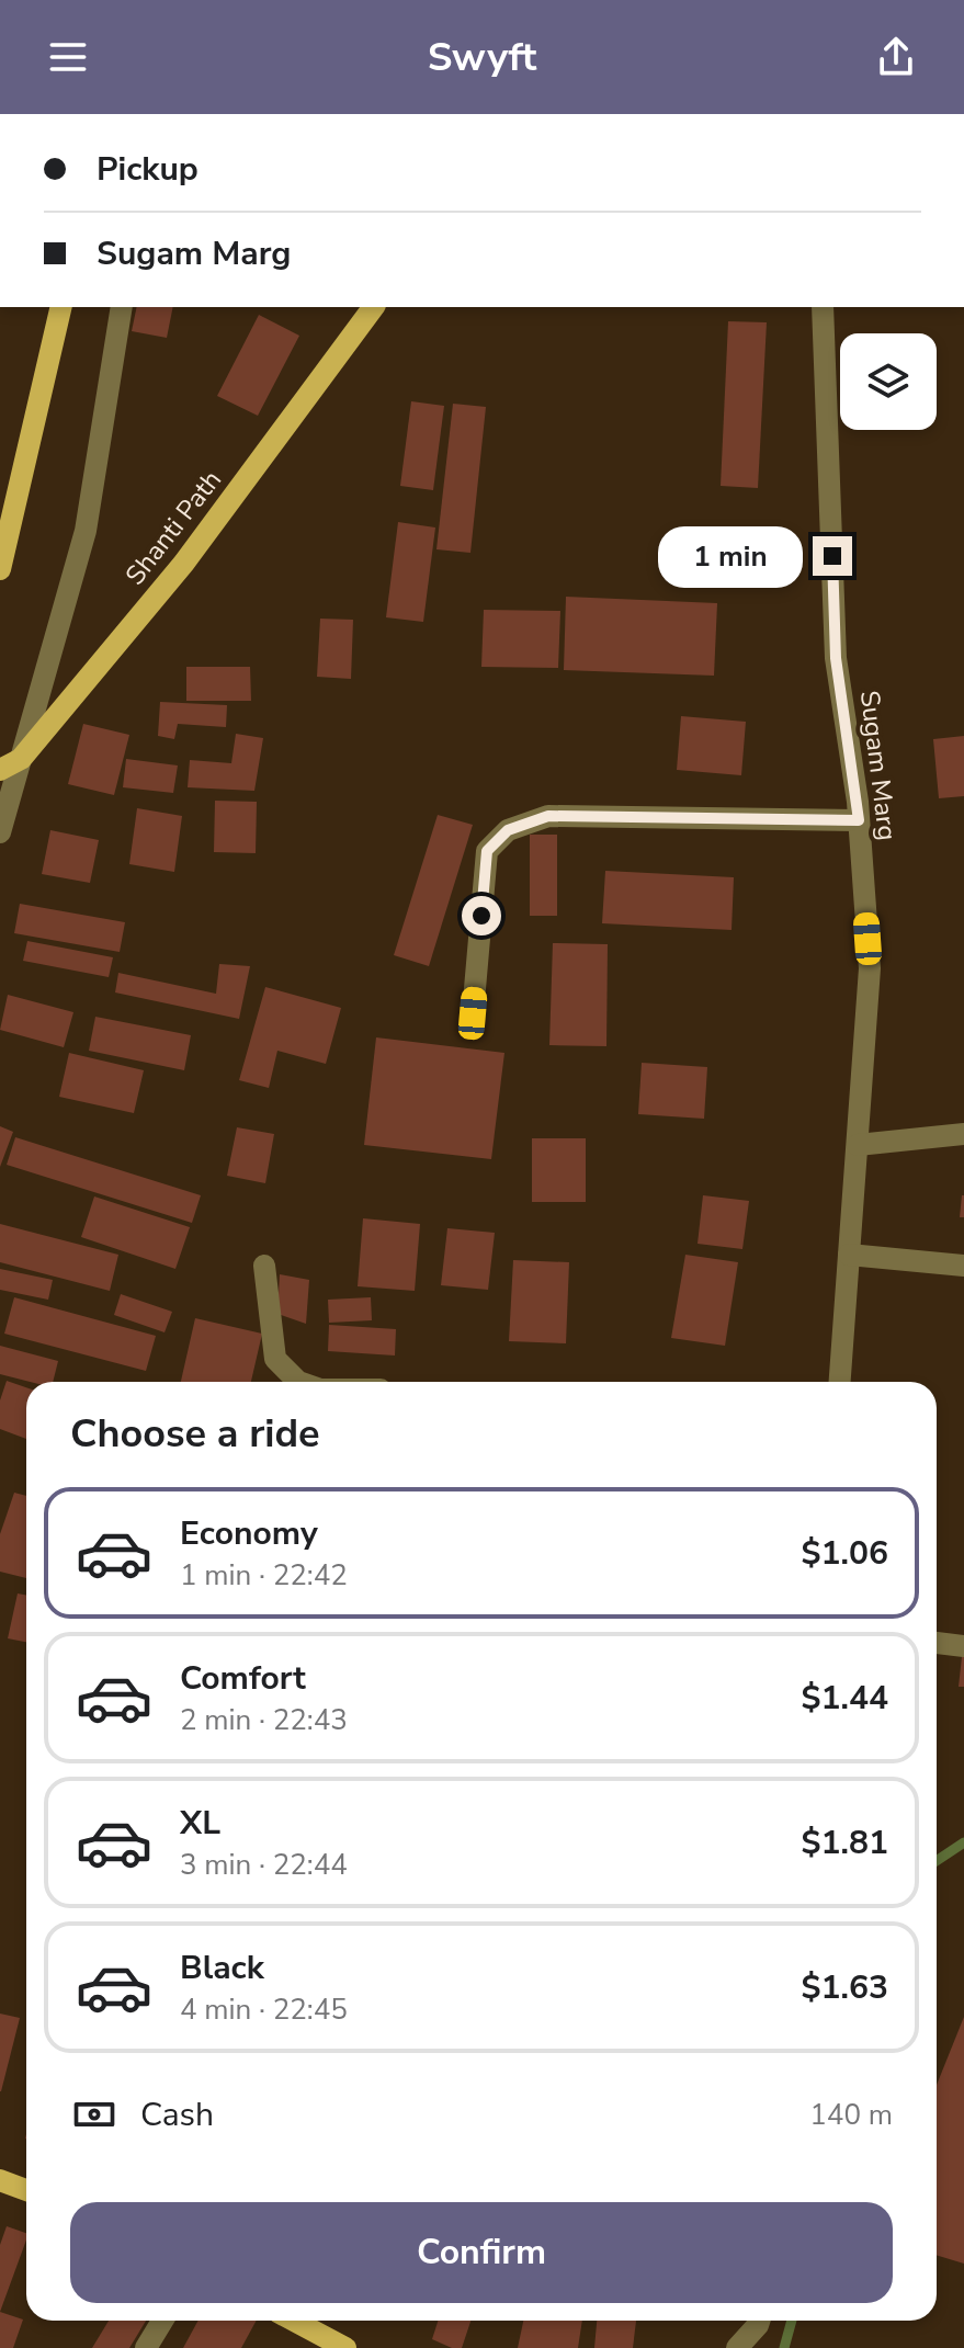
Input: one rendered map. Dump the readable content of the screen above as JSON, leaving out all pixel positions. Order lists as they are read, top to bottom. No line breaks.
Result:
{"streets":{"main road":["Shanti Path"],"street":["Sugam Marg"]},"page":{"header":"Swyft","banner":["Pickup","Sugam Marg"],"bubble":"1 min","heading":"Choose a ride","list":[{"name":"Economy","note":"1 min · 22:42","value":"$1.06"},{"name":"Comfort","note":"2 min · 22:43","value":"$1.44"},{"name":"XL","note":"3 min · 22:44","value":"$1.81"},{"name":"Black","note":"4 min · 22:45","value":"$1.63"}],"pay":["Cash","140 m"],"buttons":"Confirm"}}
